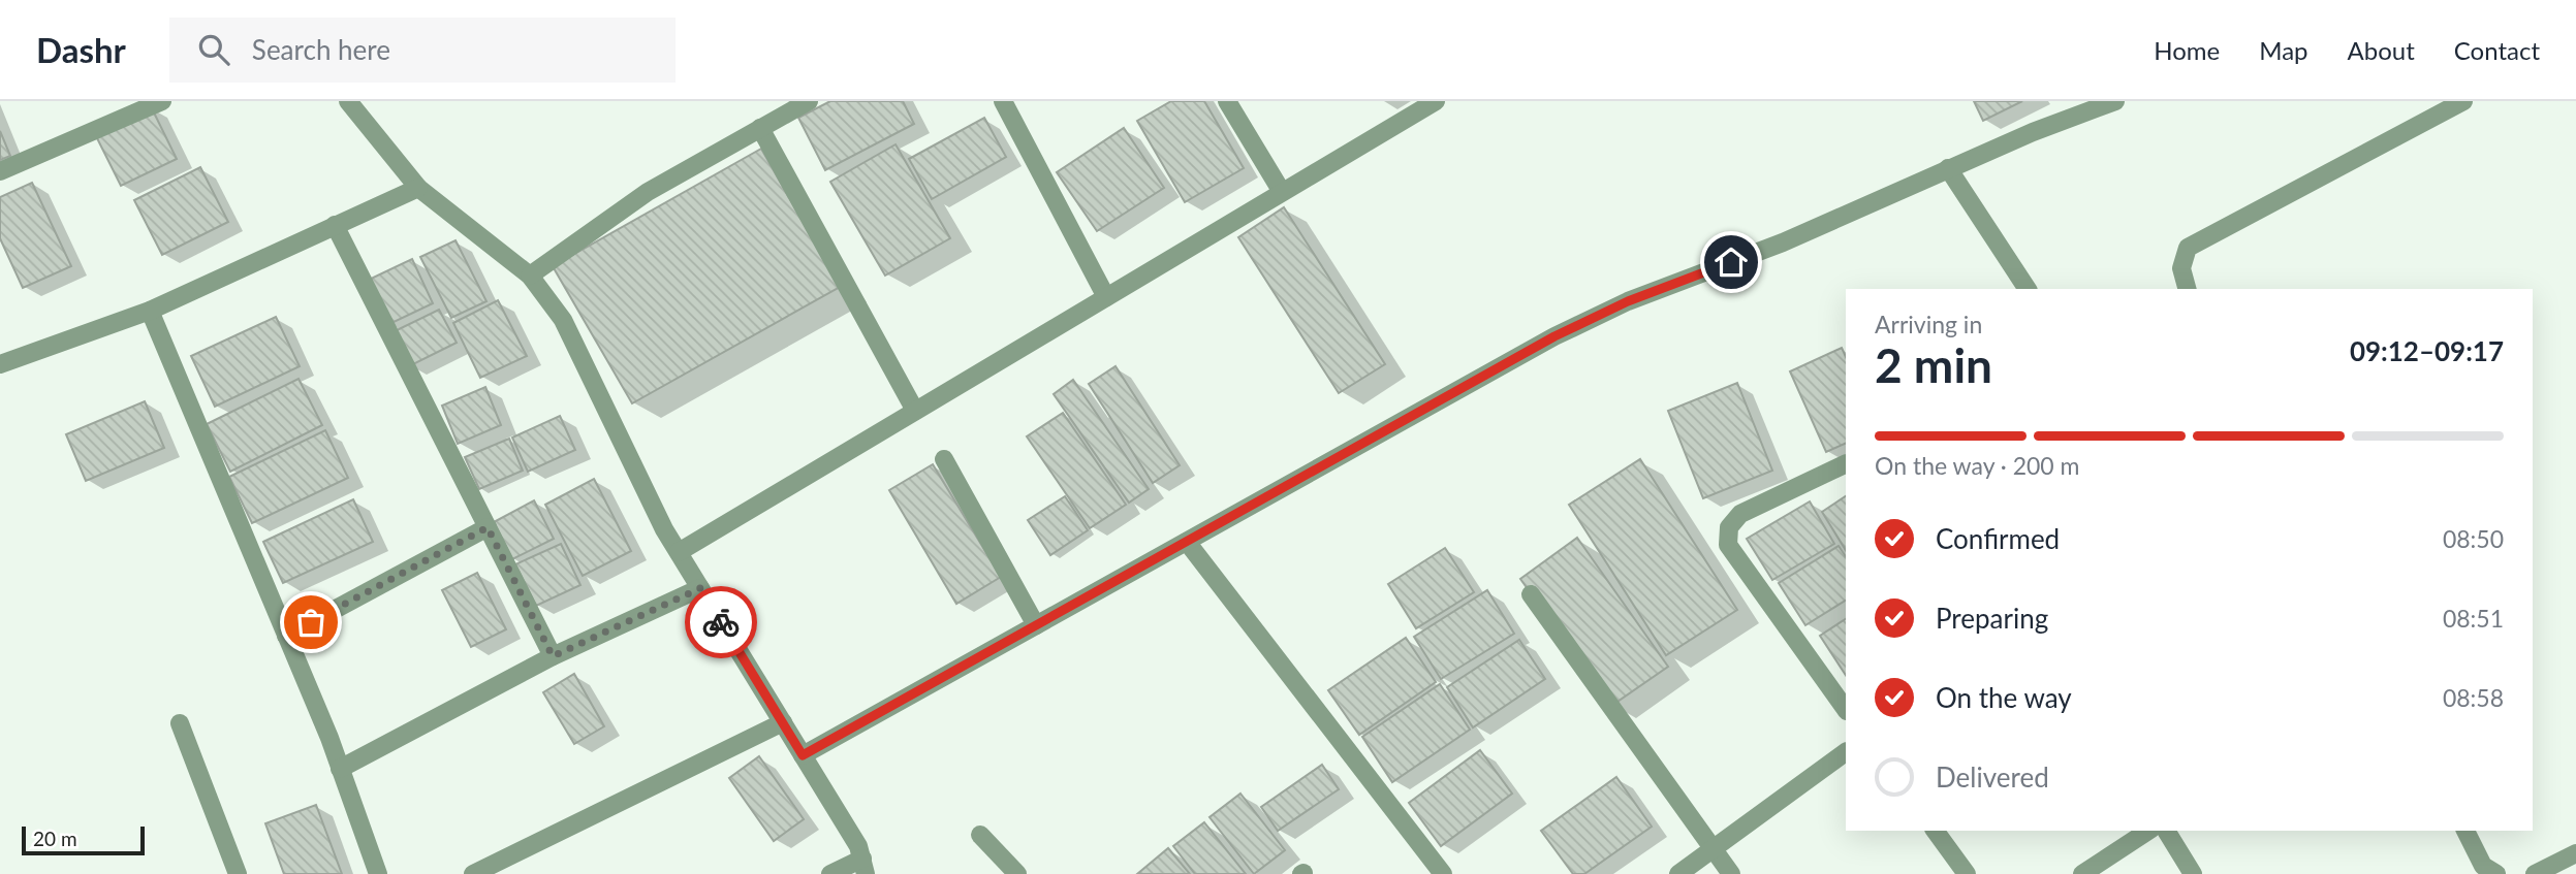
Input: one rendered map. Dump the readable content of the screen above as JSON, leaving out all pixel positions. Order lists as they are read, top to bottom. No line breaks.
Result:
{"scale_bar":"20 m","page":{"header":"Dashr","search":"Search here","nav":["Home","Map","About","Contact"],"heading":["2 min","Arriving in","09:12–09:17"],"bar":"On the way · 200 m","list":[["Confirmed","08:50"],["Preparing","08:51"],["On the way","08:58"],"Delivered"],"scale":"20 m"}}
